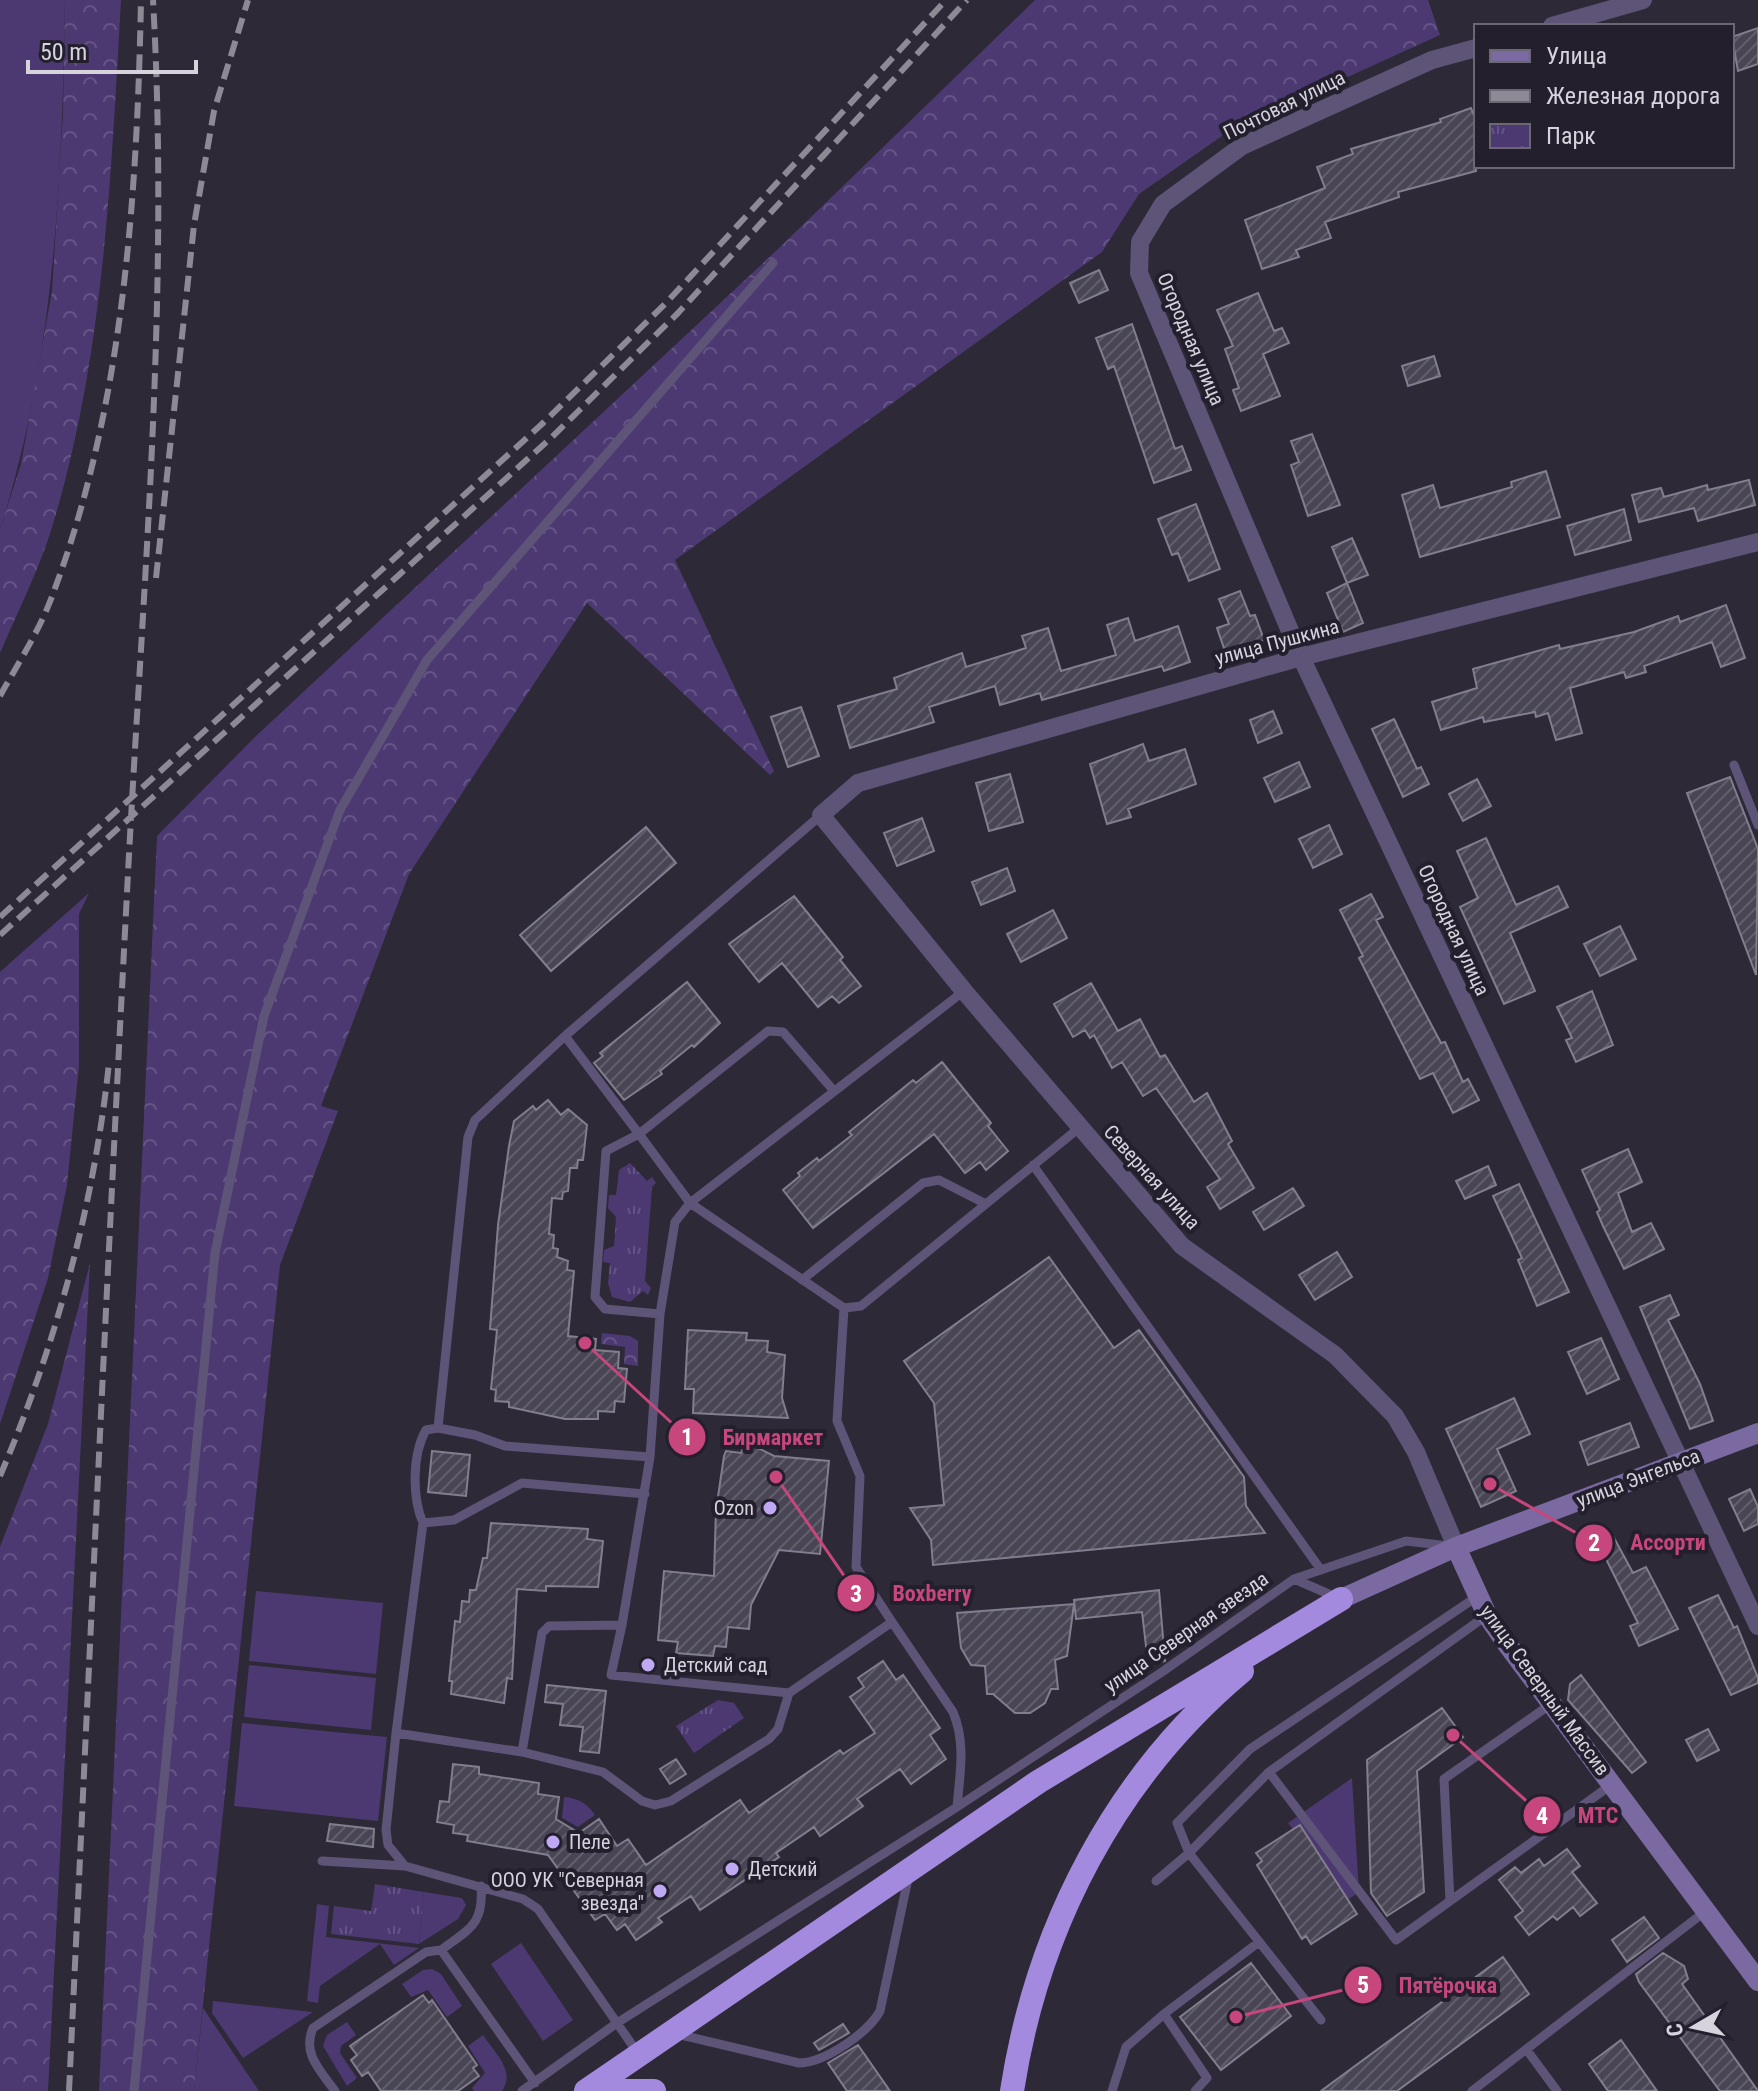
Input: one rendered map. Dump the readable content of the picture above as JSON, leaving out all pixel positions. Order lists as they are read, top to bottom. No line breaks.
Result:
{"streets":{"street":["Почтовая улица","Огородная улица","улица Пушкина","Северная улица","улица Энгельса","улица Северный Массив"],"lane":["улица Северная звезда"]},"crossings":[["Почтовая улица","Огородная улица"],["Огородная улица","улица Пушкина"],["Огородная улица","улица Энгельса"],["улица Пушкина","Северная улица"],["Северная улица","улица Энгельса"],["Северная улица","улица Северная звезда"],["Северная улица","улица Северный Массив"],["улица Энгельса","улица Северная звезда"],["улица Энгельса","улица Северный Массив"],["улица Северная звезда","улица Северный Массив"]],"places":["Бирмаркет","Boxberry","Ассорти","Ozon","Детский сад","МТС","Пеле","Детский","ООО УК \"Северная звезда\"","Пятёрочка"],"legend":["Улица","Железная дорога","Парк"],"scale_bar":"50 m","north":"left"}
